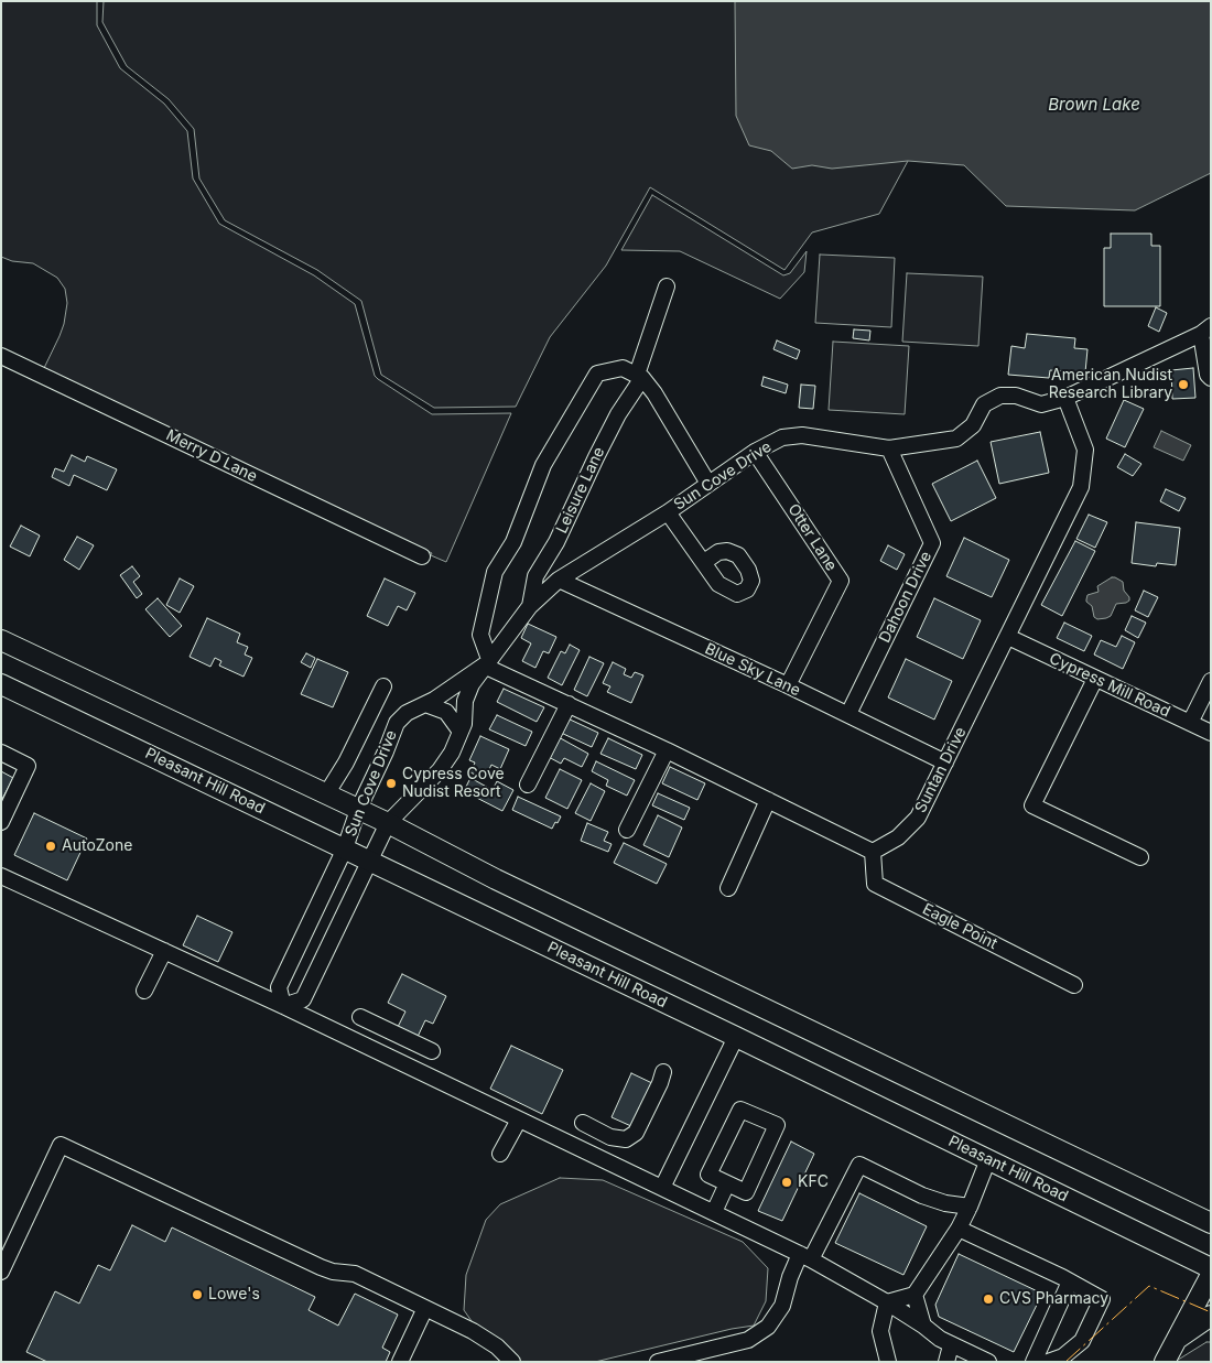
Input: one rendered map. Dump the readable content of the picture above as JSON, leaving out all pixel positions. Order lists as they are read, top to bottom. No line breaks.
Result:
{"streets":{"main road":["Pleasant Hill Road"],"street":["Merry D Lane","Sun Cove Drive","Leisure Lane","Otter Lane","Dahoon Drive","Blue Sky Lane","Cypress Mill Road","Suntan Drive","Eagle Point"]},"crossings":[["Sun Cove Drive","Leisure Lane"],["Sun Cove Drive","Otter Lane"],["Sun Cove Drive","Dahoon Drive"],["Sun Cove Drive","Blue Sky Lane"],["Sun Cove Drive","Suntan Drive"],["Sun Cove Drive","Pleasant Hill Road"],["Otter Lane","Blue Sky Lane"],["Dahoon Drive","Blue Sky Lane"],["Blue Sky Lane","Suntan Drive"],["Cypress Mill Road","Suntan Drive"],["Suntan Drive","Eagle Point"]],"water":["Brown Lake"],"places":["American Nudist Research Library","Cypress Cove Nudist Resort","AutoZone","KFC","Lowe's","CVS Pharmacy"]}
